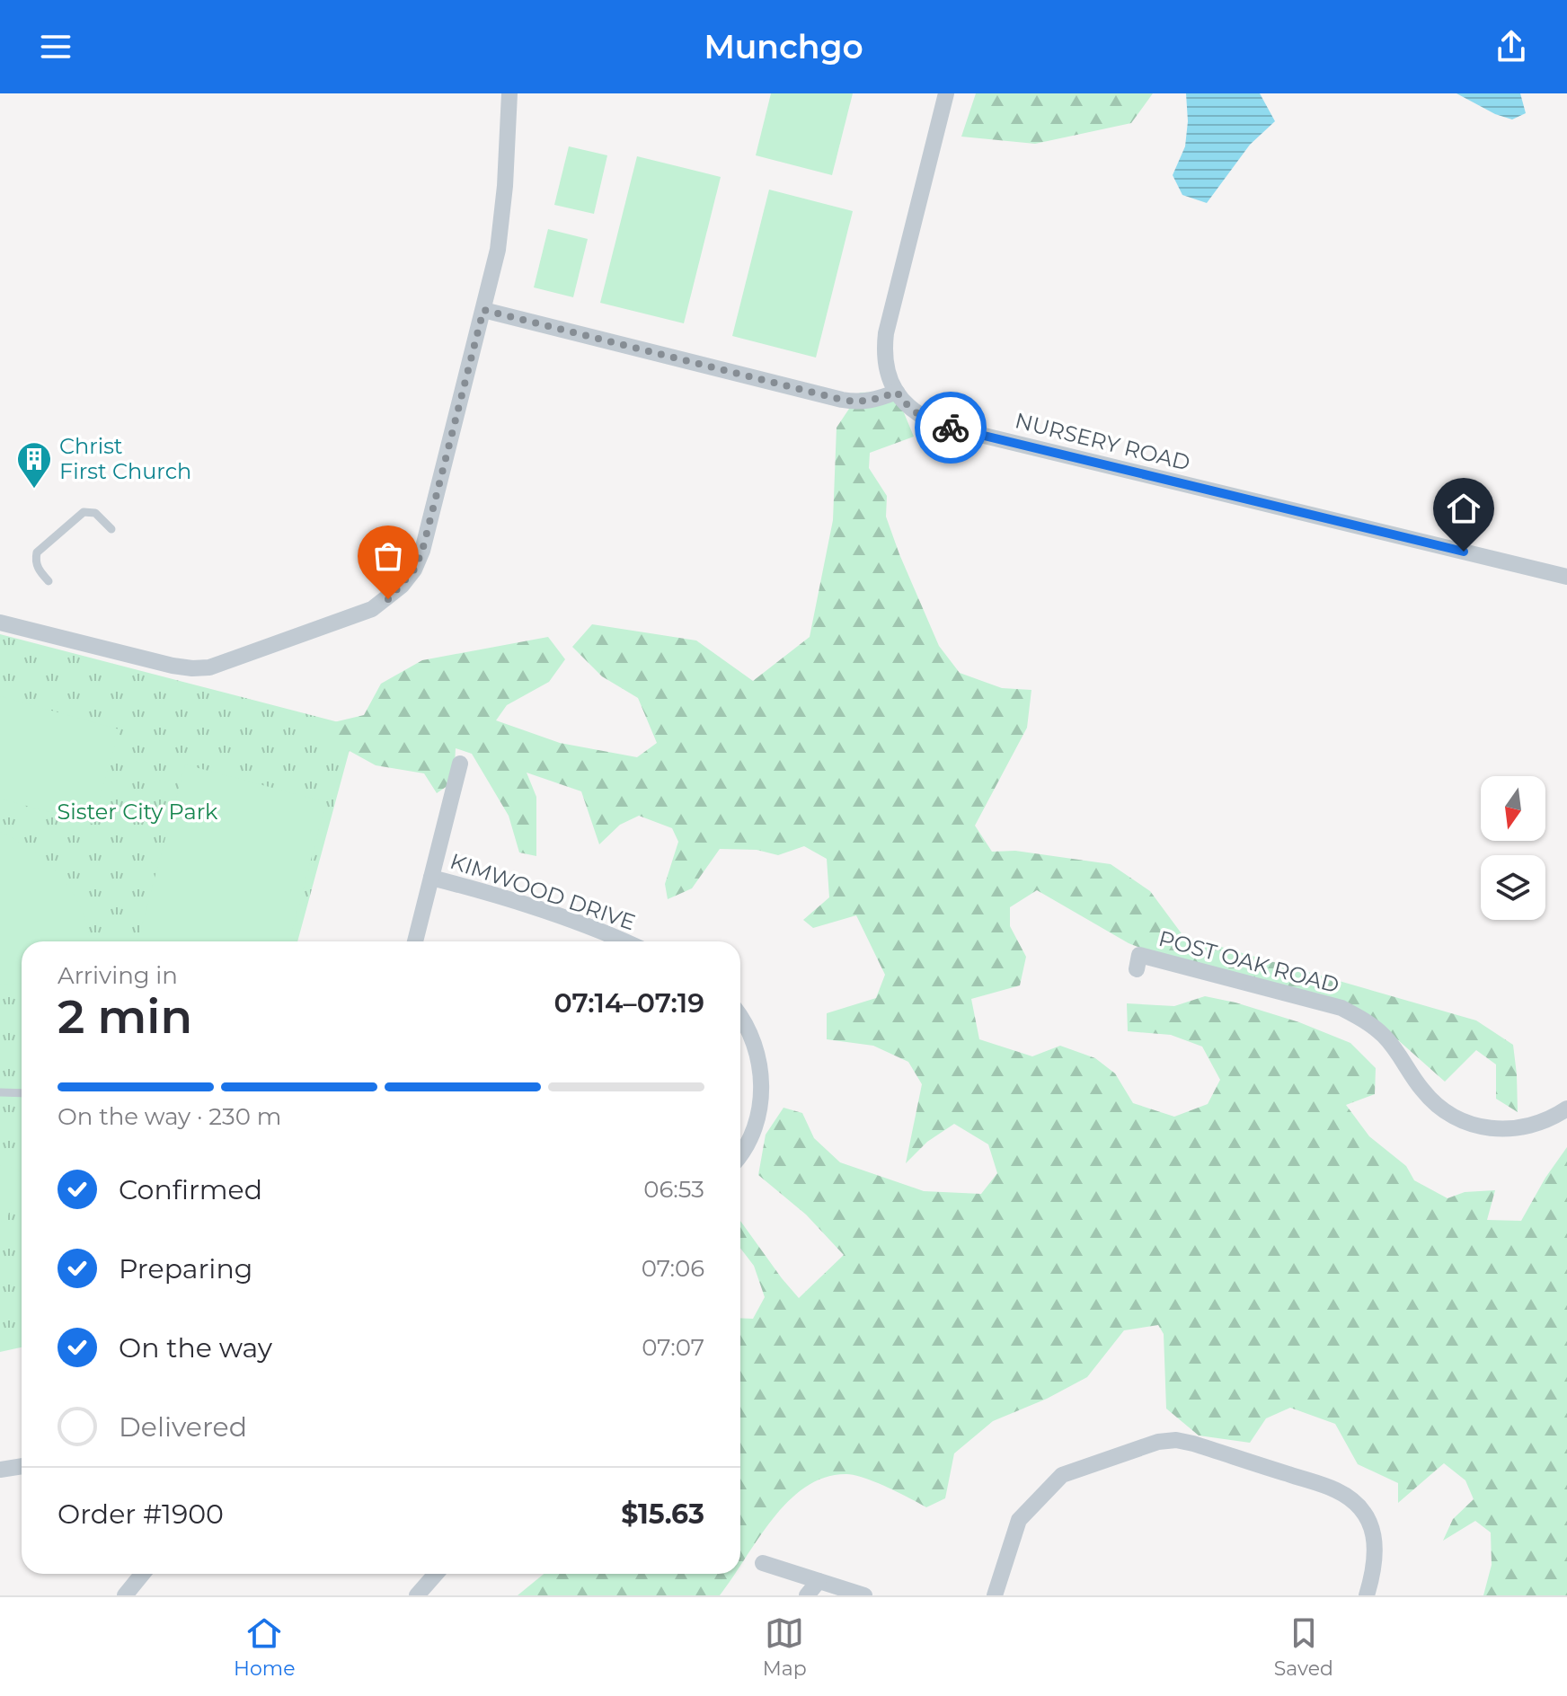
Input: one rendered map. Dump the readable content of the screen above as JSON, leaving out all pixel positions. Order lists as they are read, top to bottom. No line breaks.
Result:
{"streets":{"street":["NURSERY ROAD","KIMWOOD DRIVE","POST OAK ROAD"]},"parks":["Sister City Park"],"places":{"building":["Christ First Church"]},"north":"bottom","page":{"header":"Munchgo","heading":["2 min","Arriving in","07:14–07:19"],"panel":["Order #1900","$15.63"],"bar":"On the way · 230 m","list":[["Confirmed","06:53"],["Preparing","07:06"],["On the way","07:07"],"Delivered"],"tabs":["Home","Map","Saved"]}}
